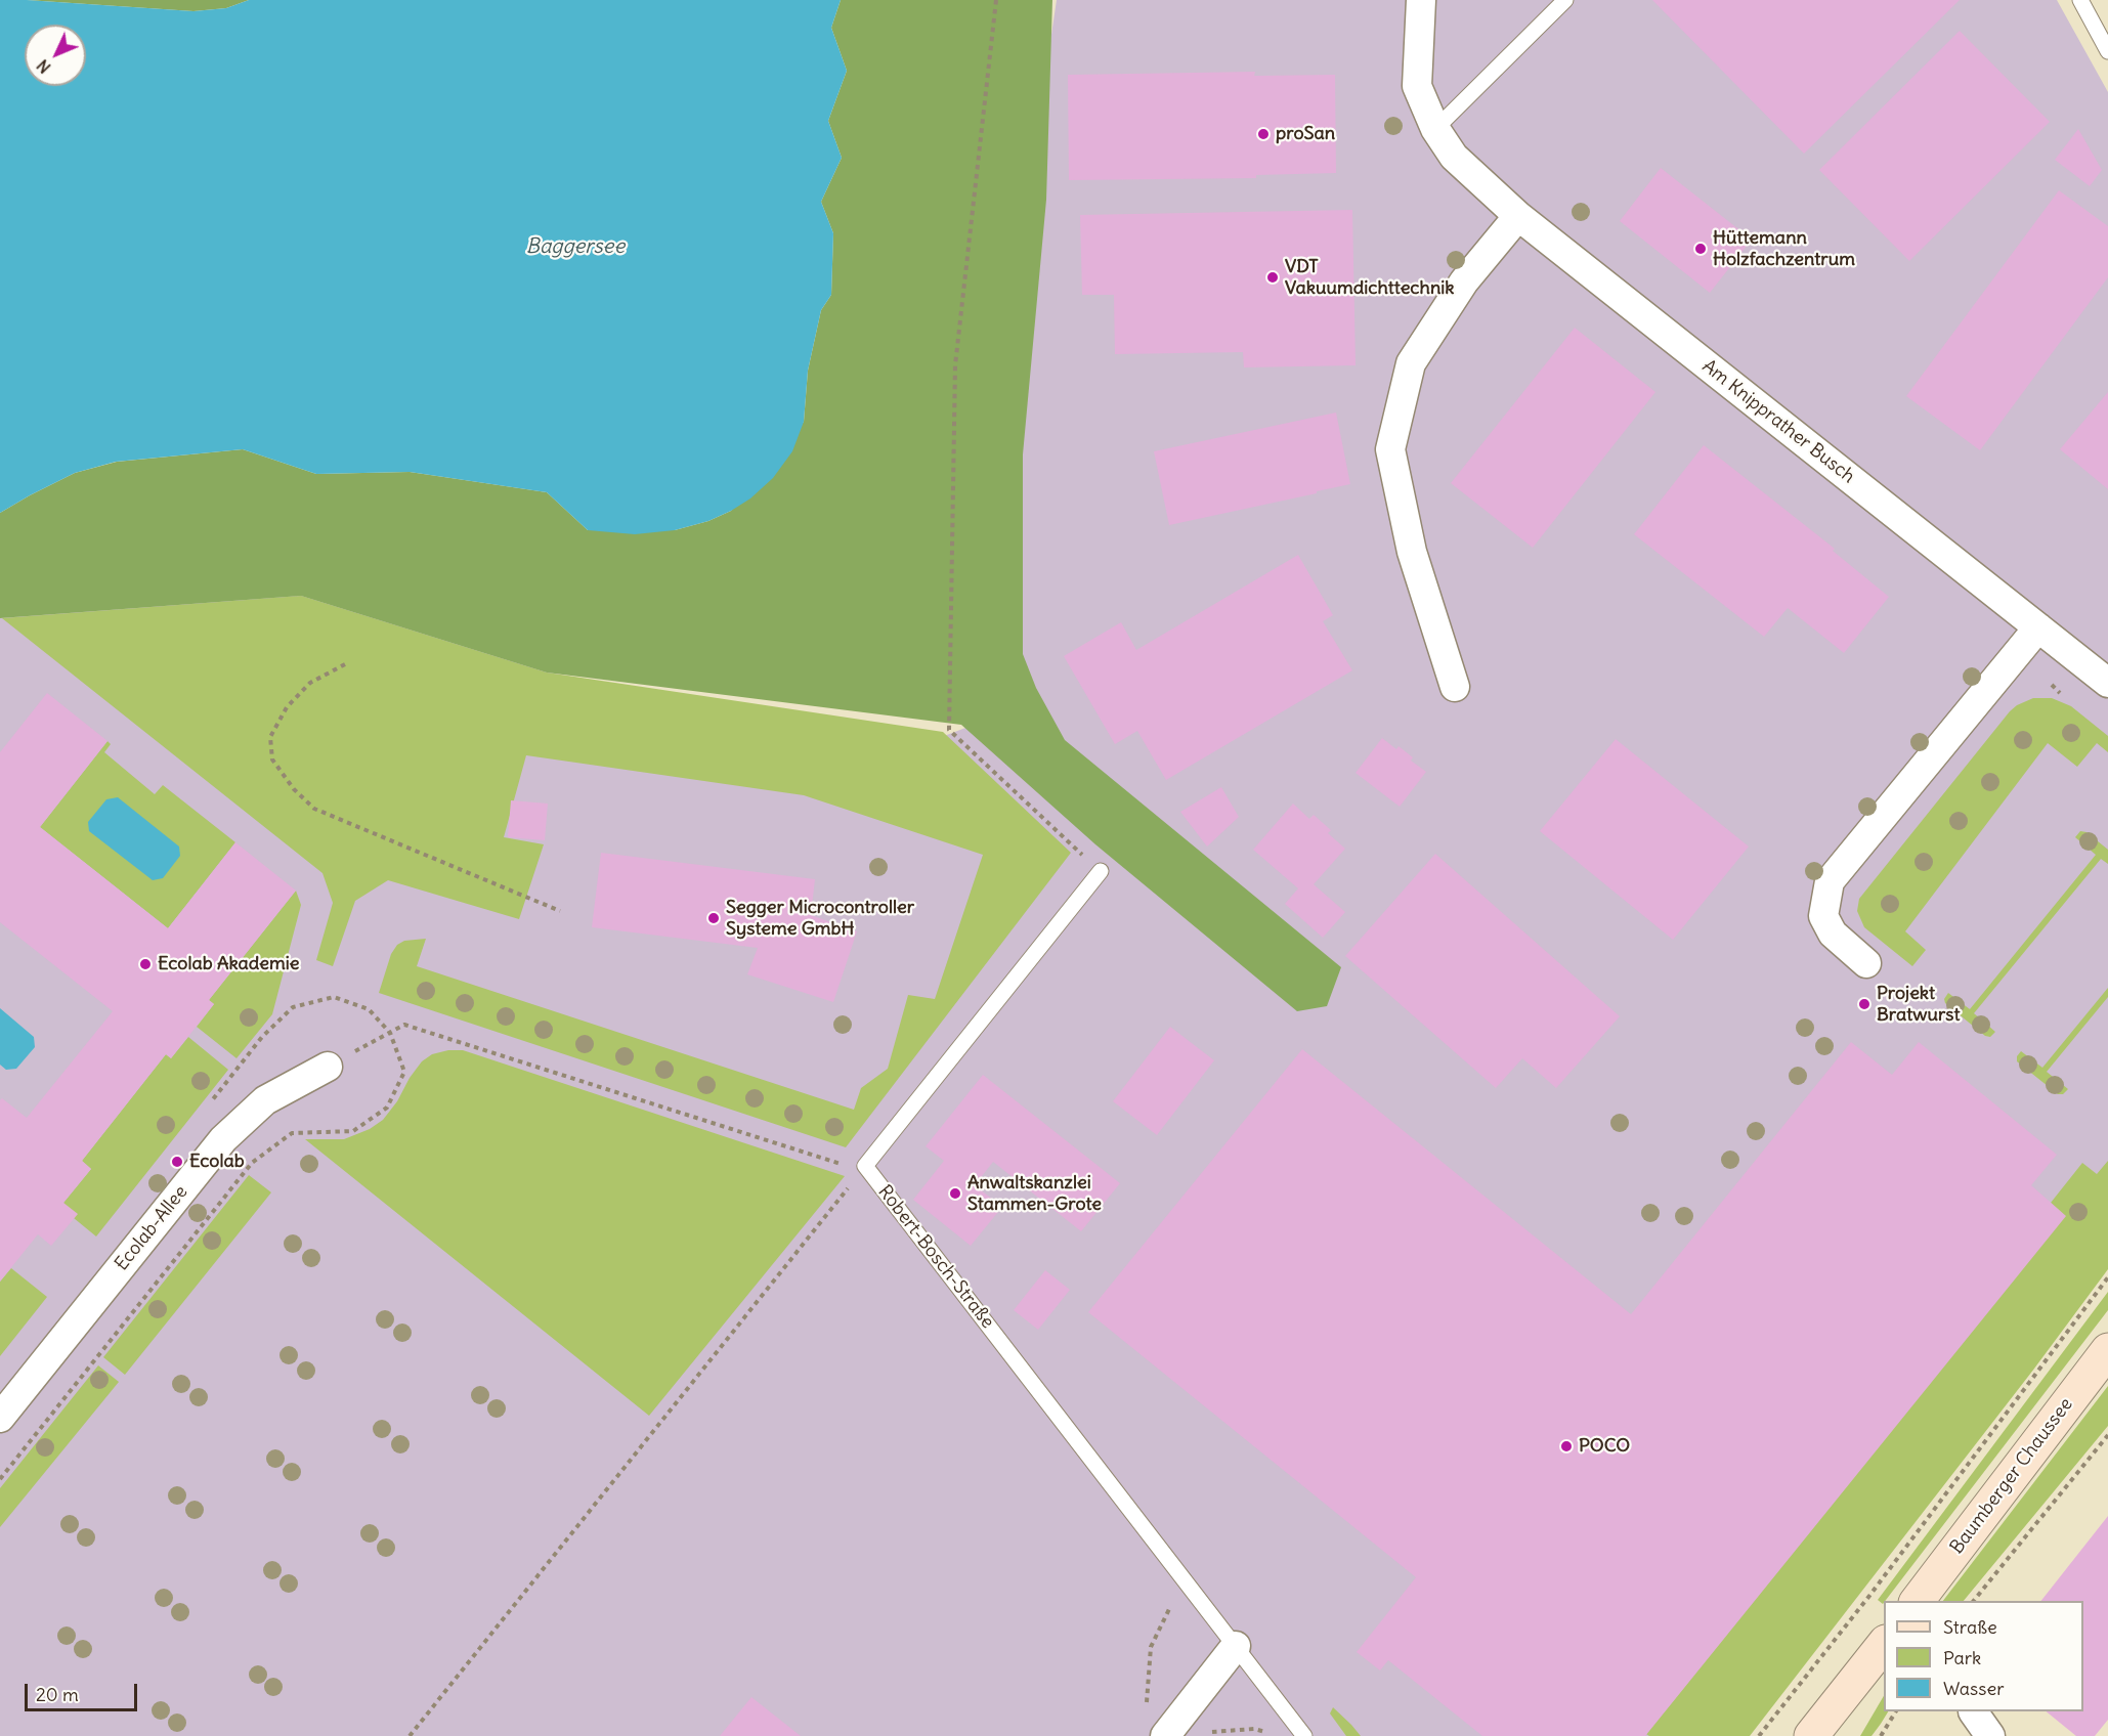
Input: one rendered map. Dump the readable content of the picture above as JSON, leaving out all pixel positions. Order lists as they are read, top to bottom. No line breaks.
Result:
{"streets":{"street":["Am Knipprather Busch","Ecolab-Allee","Baumberger Chaussee"],"lane":["Robert-Bosch-Straße"]},"water":["Baggersee"],"places":["proSan","Hüttemann Holzfachzentrum","VDT Vakuumdichttechnik","Segger Microcontroller Systeme GmbH","Ecolab Akademie","Projekt Bratwurst","Ecolab","Anwaltskanzlei Stammen-Grote","POCO"],"legend":["Straße","Park","Wasser"],"scale_bar":"20 m","north":"bottom left"}
